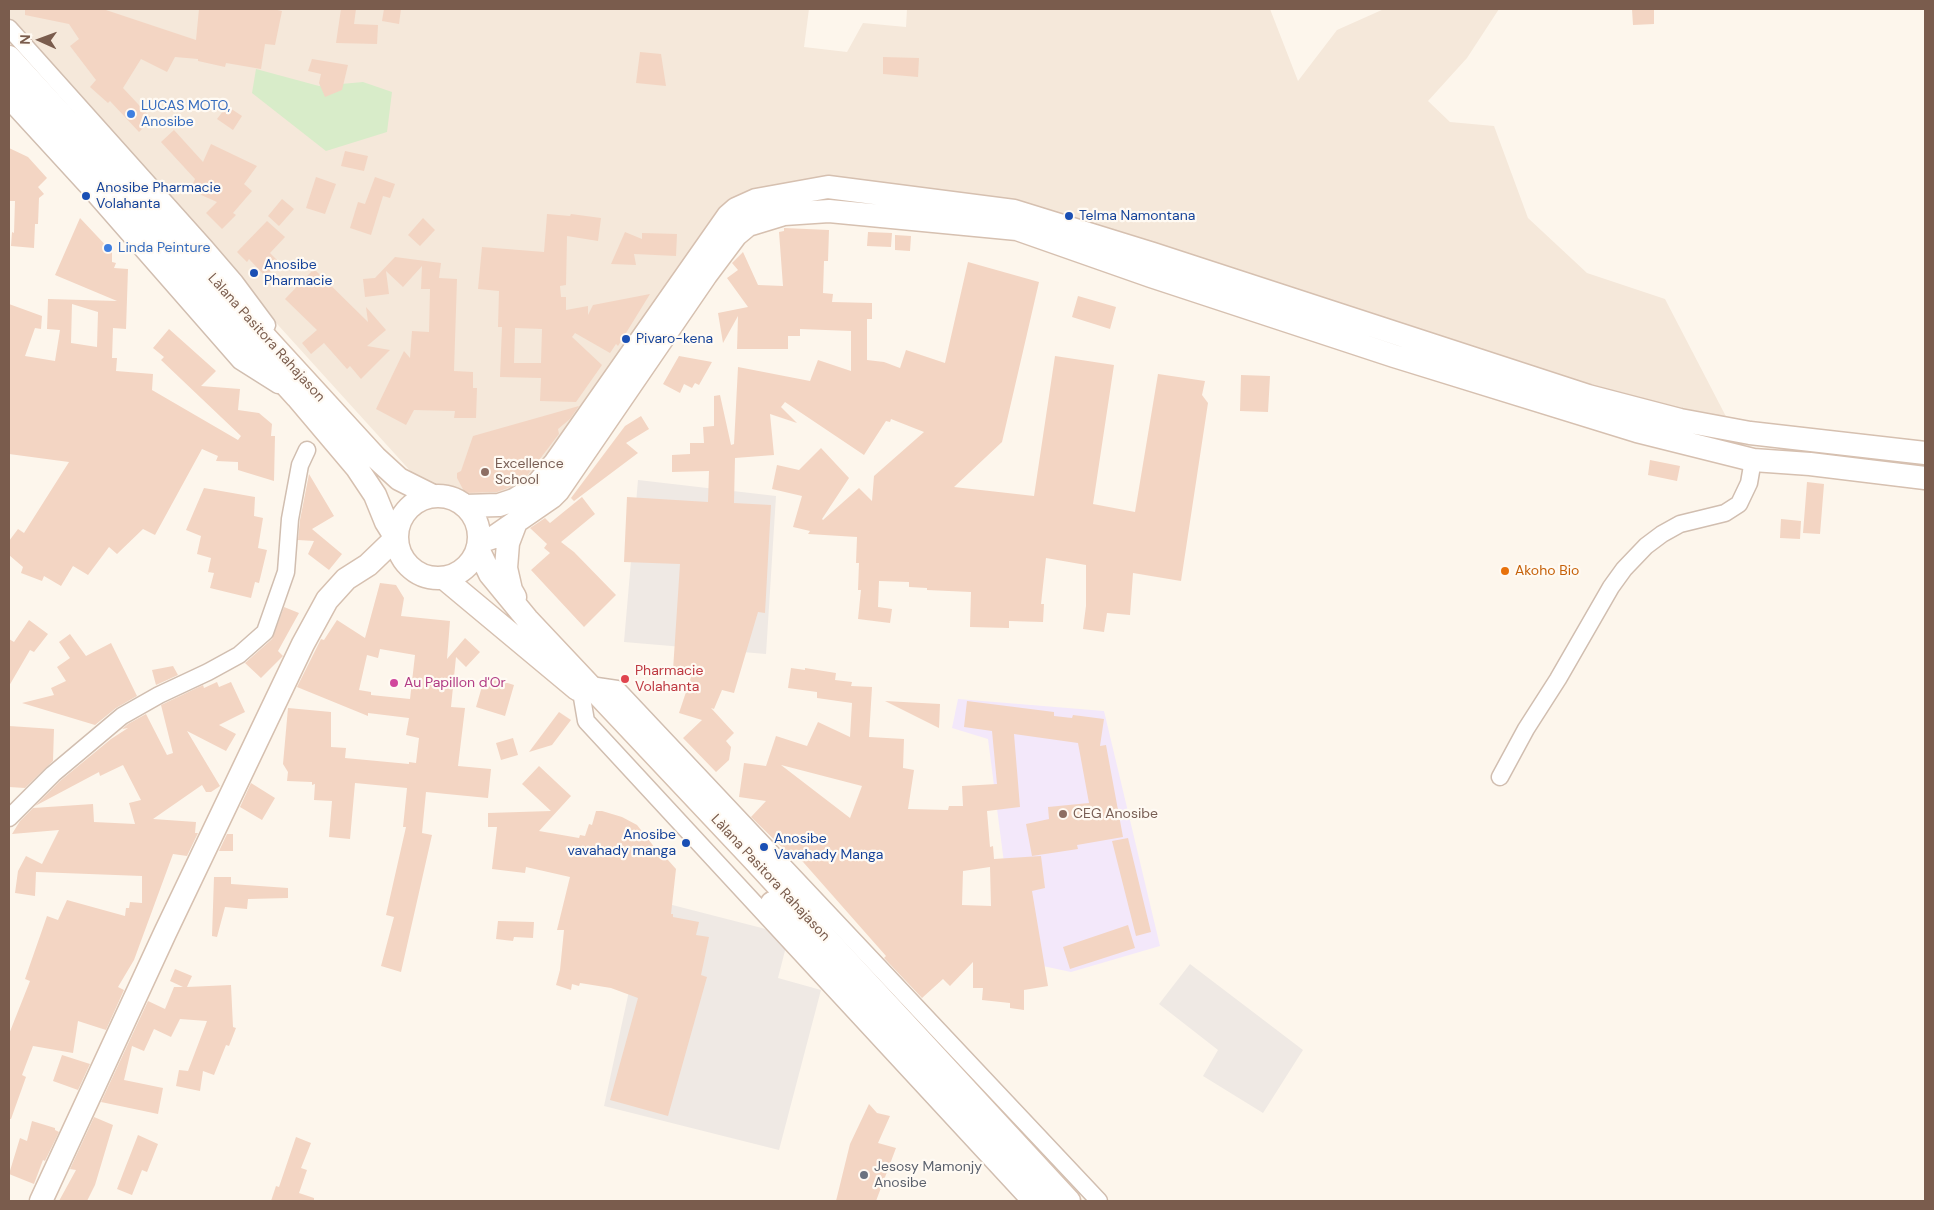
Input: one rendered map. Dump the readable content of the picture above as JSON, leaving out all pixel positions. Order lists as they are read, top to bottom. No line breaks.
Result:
{"streets":{"street":["Làlana Pasitora Rahajason"]},"places":["LUCAS MOTO, Anosibe","Anosibe Pharmacie Volahanta","Telma Namontana","Linda Peinture","Anosibe Pharmacie","Pivaro-kena","Excellence School","Akoho Bio","Pharmacie Volahanta","Au Papillon d'Or","CEG Anosibe","Anosibe vavahady manga","Anosibe Vavahady Manga","Jesosy Mamonjy Anosibe"],"north":"left"}
